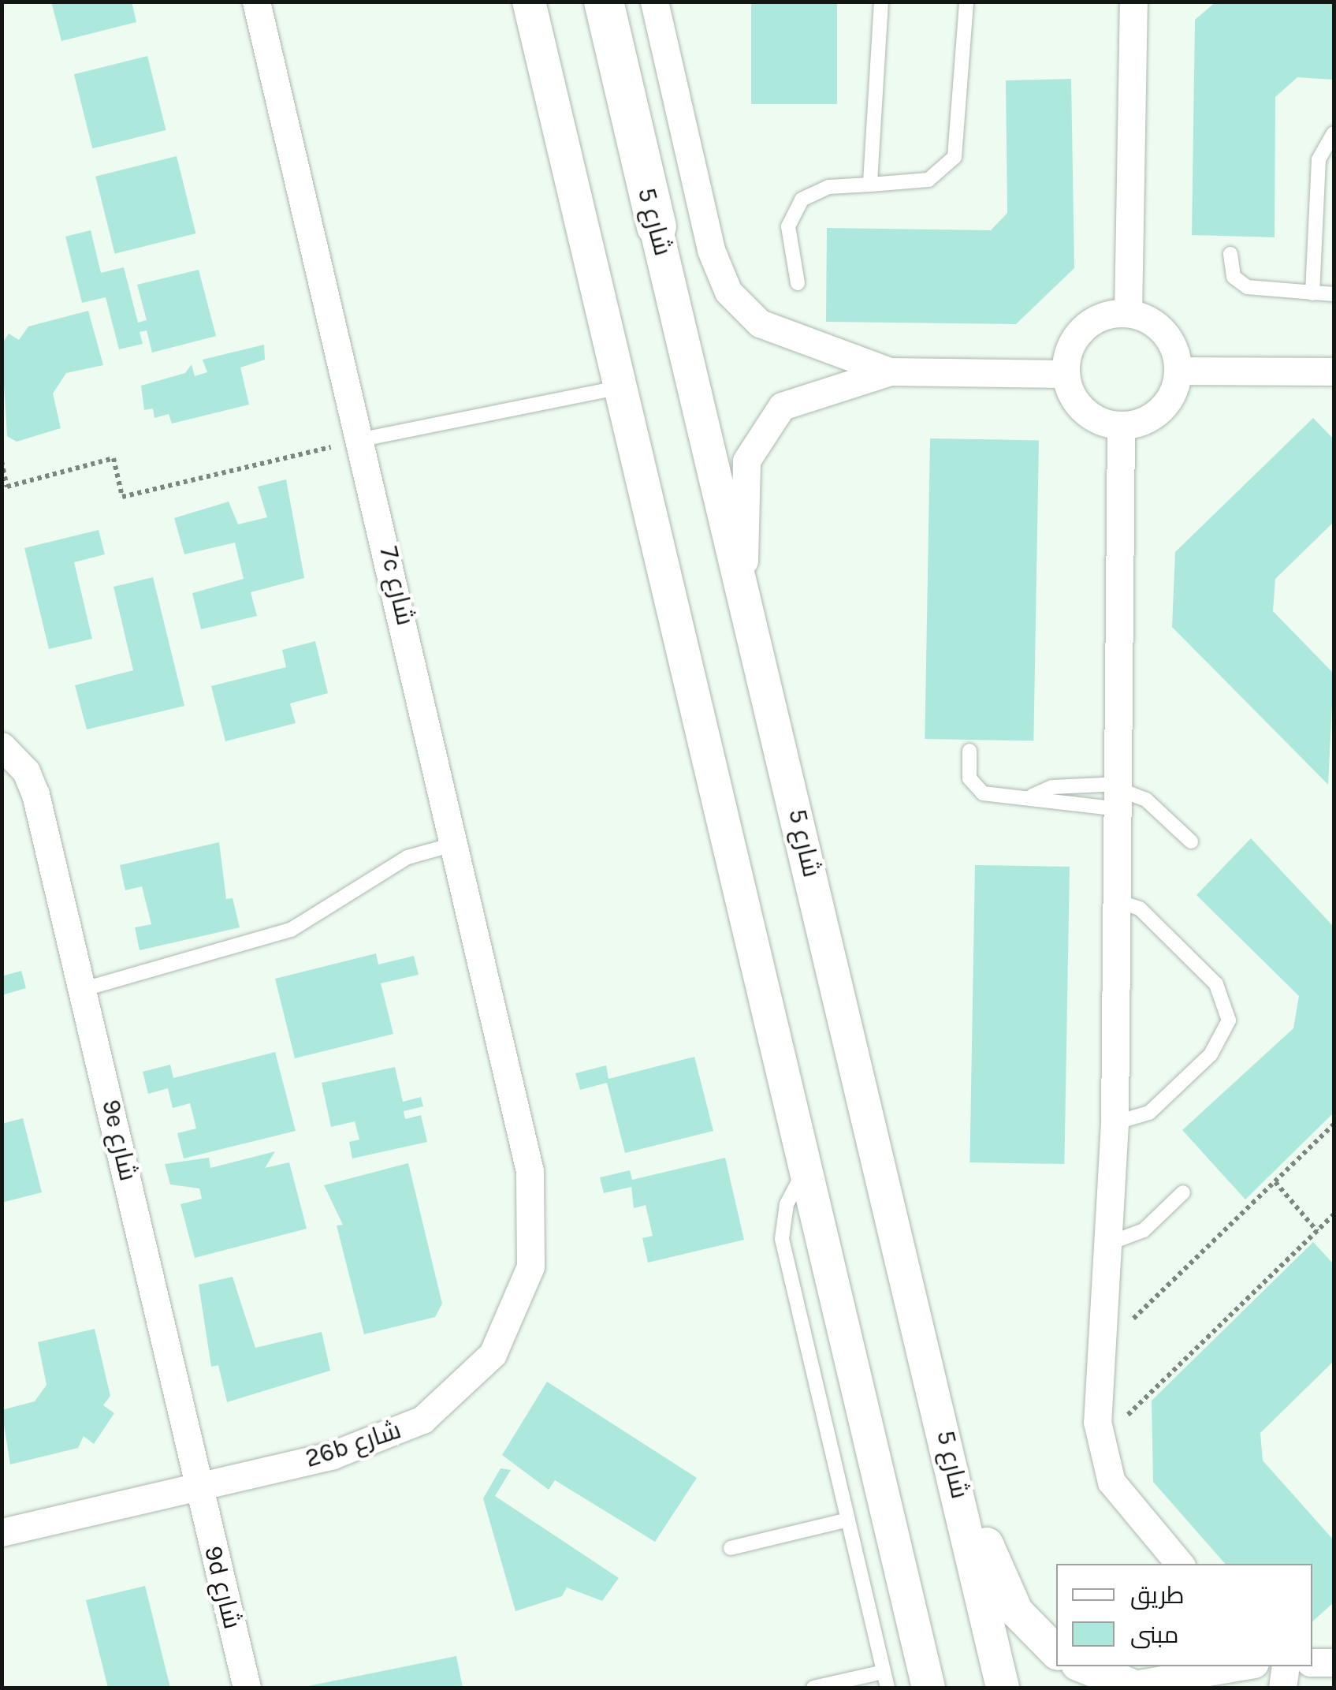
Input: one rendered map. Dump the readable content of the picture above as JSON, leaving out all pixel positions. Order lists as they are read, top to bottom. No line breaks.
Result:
{"streets":{"street":["شارع 5","7c شارع","9e شارع","26b شارع","9d شارع"]},"crossings":[["7c شارع","26b شارع"],["9e شارع","26b شارع"],["9e شارع","9d شارع"],["26b شارع","9d شارع"]],"legend":["طريق","مبنى"]}
